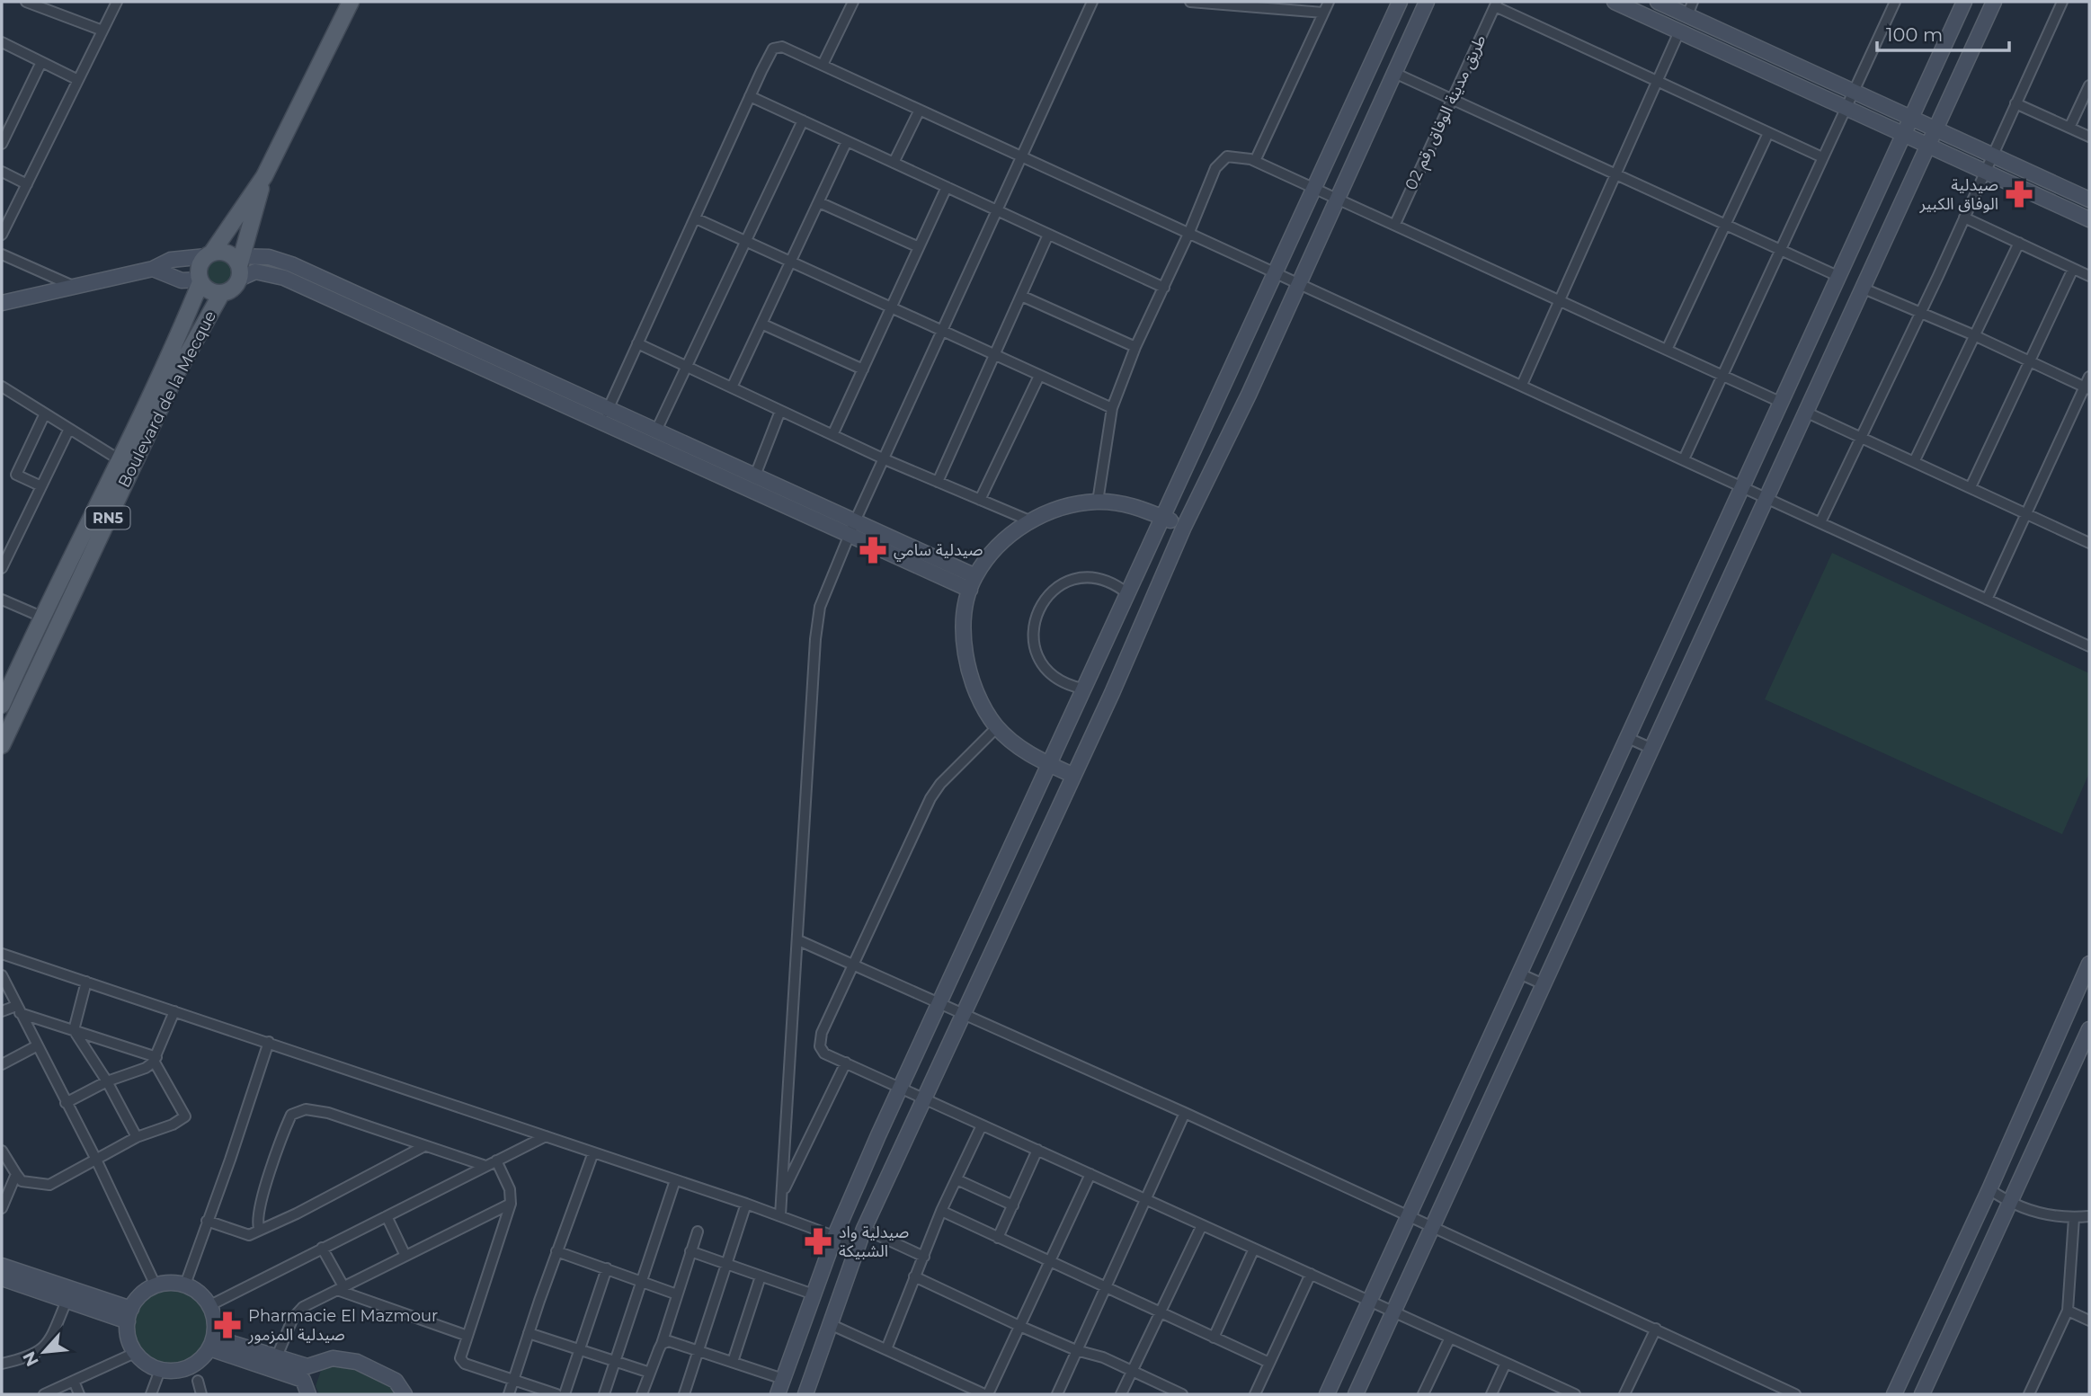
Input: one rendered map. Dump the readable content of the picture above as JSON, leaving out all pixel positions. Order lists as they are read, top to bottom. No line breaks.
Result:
{"streets":{"main road":["Boulevard de la Mecque","RN5"],"street":["طريق مدينة الوفاق رقم 02"]},"crossings":[["Boulevard de la Mecque","RN5"]],"places":{"pharmacy":["صيدلية الوفاق الكبير","صيدلية سامي","صيدلية واد الشبيكة","Pharmacie El Mazmour صيدلية المزمور"]},"scale_bar":"100 m","north":"bottom left"}
